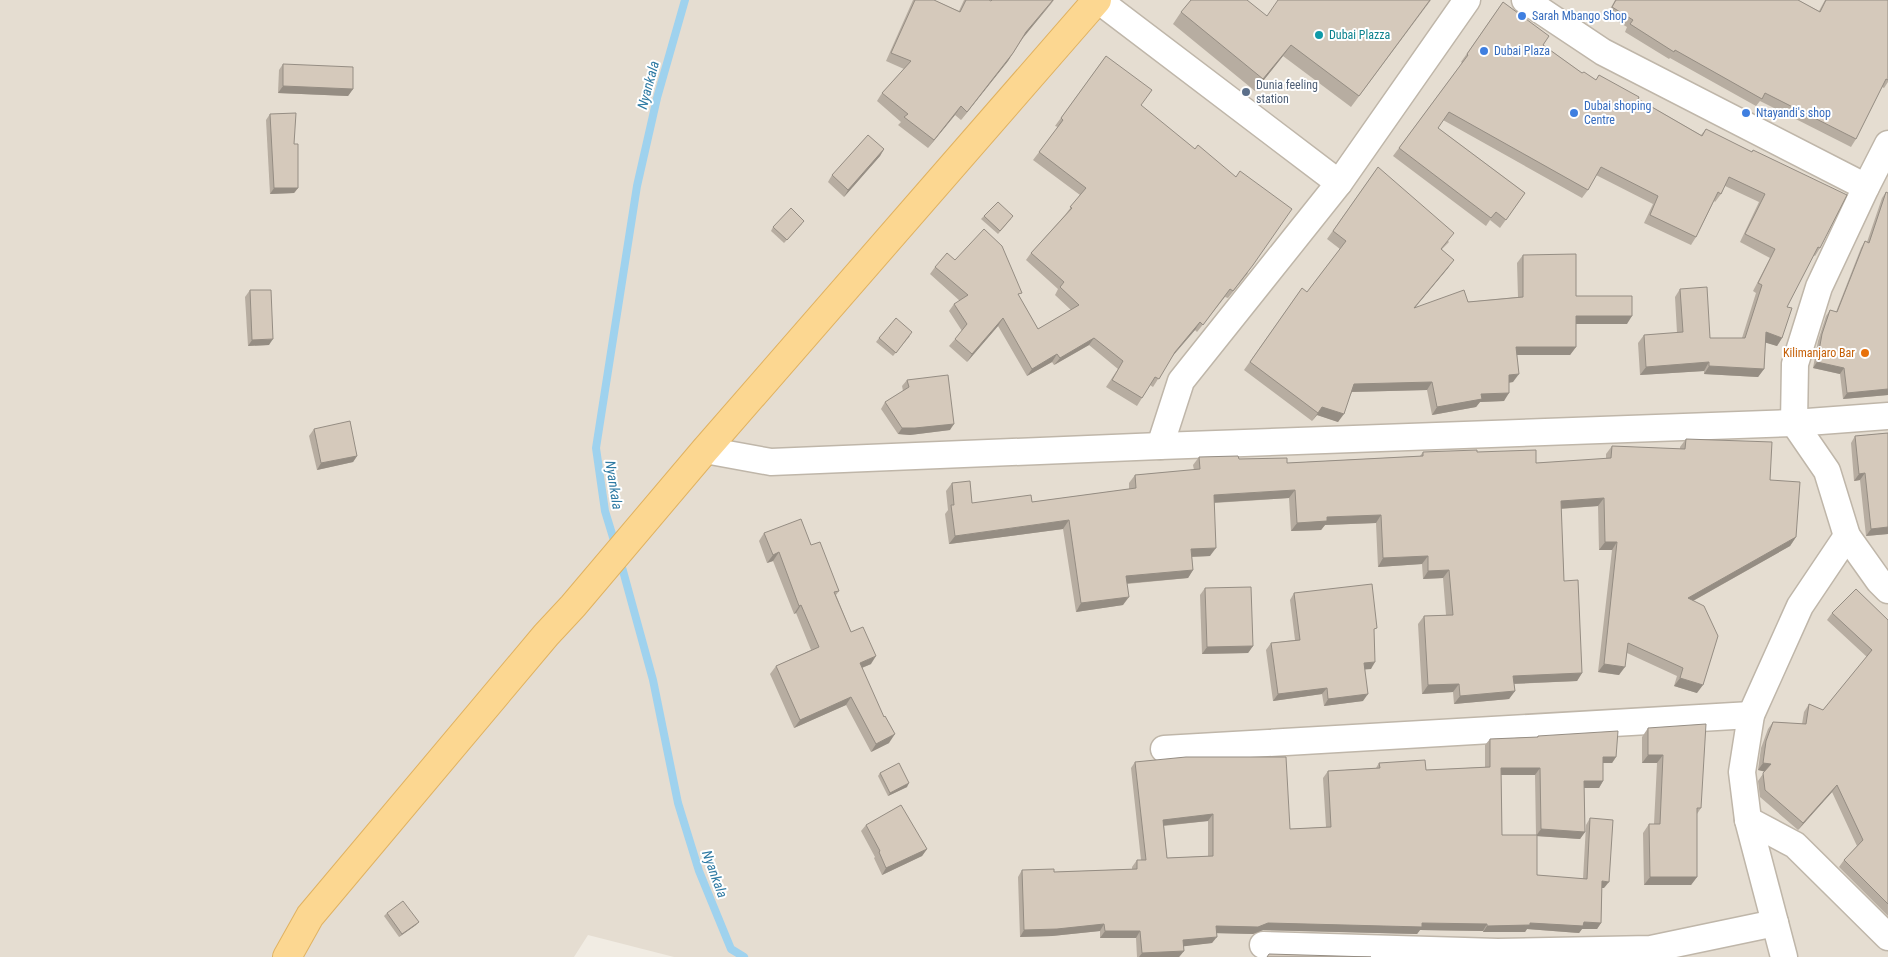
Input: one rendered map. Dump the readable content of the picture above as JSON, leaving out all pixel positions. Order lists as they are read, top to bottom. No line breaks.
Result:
{"water":["Nyankala"],"places":["Sarah Mbango Shop","Dubai Plazza","Dubai Plaza","Dunia feeling station","Dubai shoping Centre","Ntayandi's shop","Kilimanjaro Bar"]}
